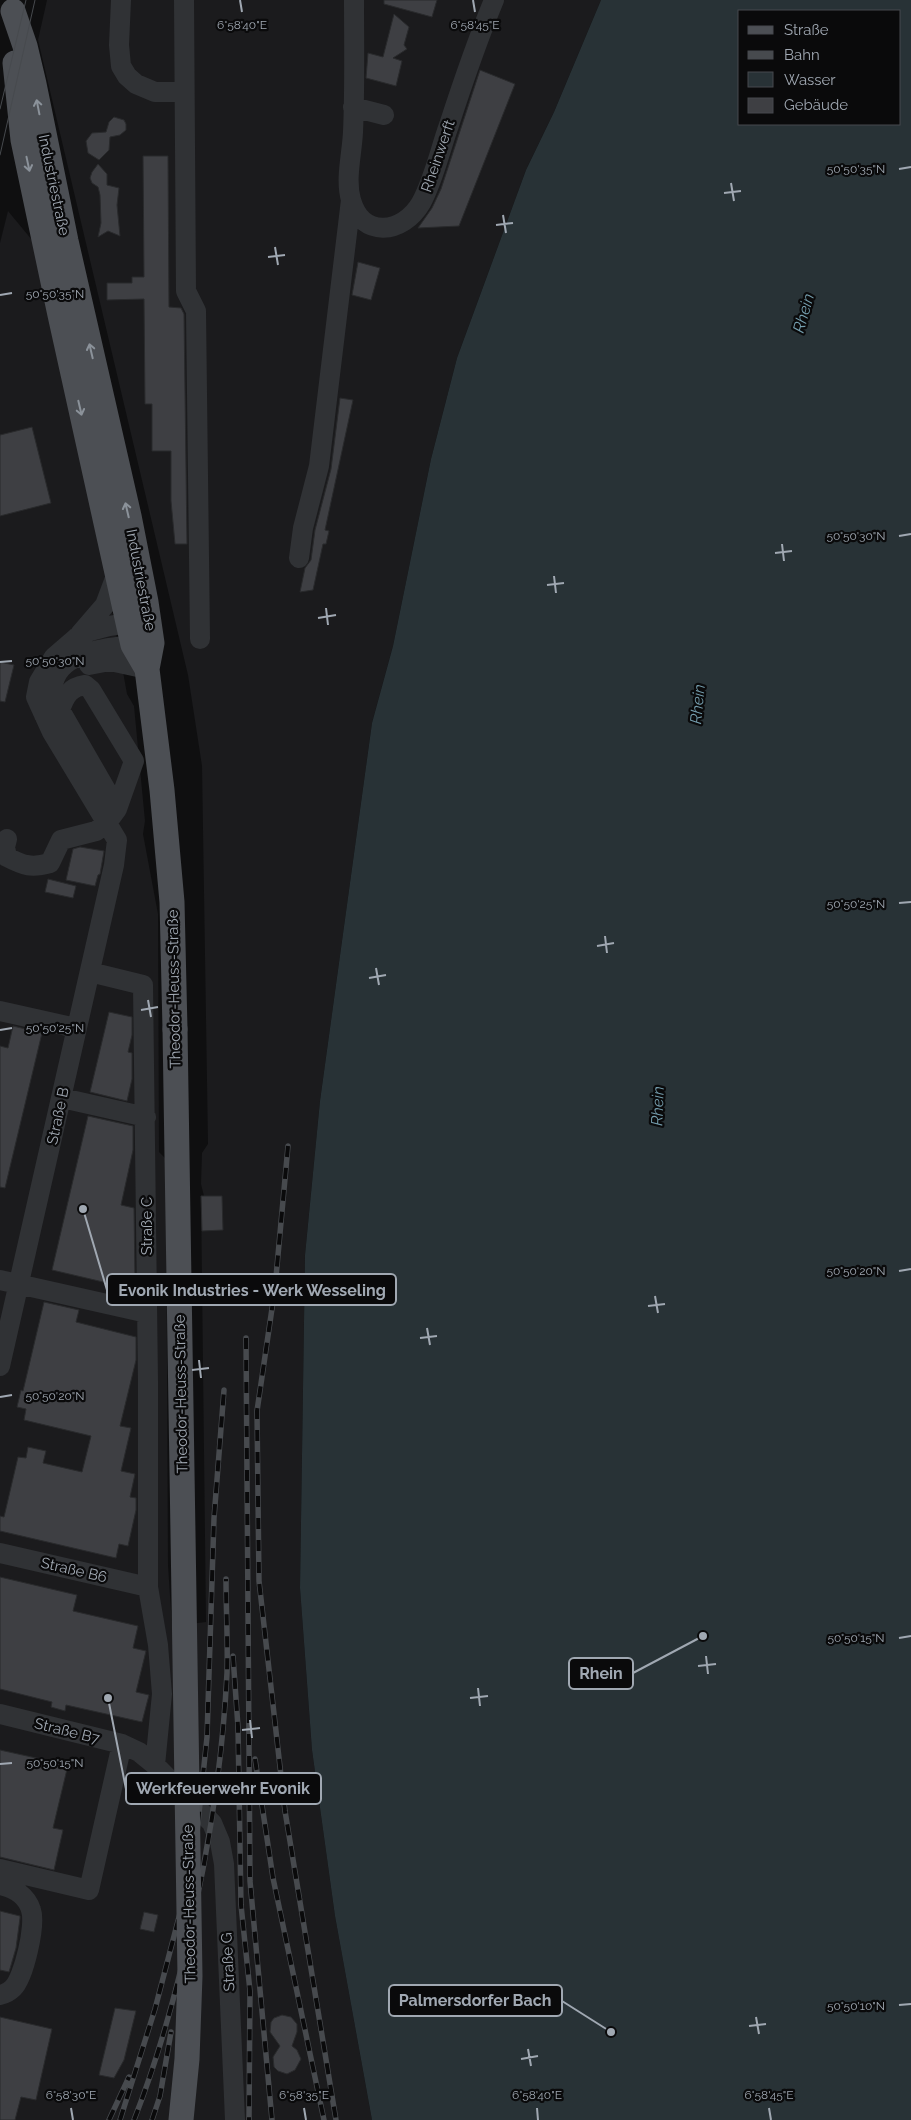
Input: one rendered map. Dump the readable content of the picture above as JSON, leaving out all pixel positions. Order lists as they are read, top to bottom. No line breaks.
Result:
{"streets":{"main road":["Industriestraße","Theodor-Heuss-Straße"],"lane":["Rheinwerft","Straße B","Straße C","Straße B6","Straße B7","Straße G"]},"crossings":[["Industriestraße","Theodor-Heuss-Straße"],["Straße B","Straße C"],["Straße C","Straße B6"],["Straße C","Straße B7"],["Straße B7","Straße G"]],"water":["Rhein"],"places":["Evonik Industries - Werk Wesseling","Rhein","Werkfeuerwehr Evonik","Palmersdorfer Bach"],"legend":["Straße","Bahn","Wasser","Gebäude"],"coordinates":["6°58'40\"E","6°58'45\"E","50°50'35\"N","50°50'30\"N","50°50'25\"N","50°50'20\"N","50°50'15\"N","50°50'10\"N","6°58'30\"E","6°58'35\"E"]}
